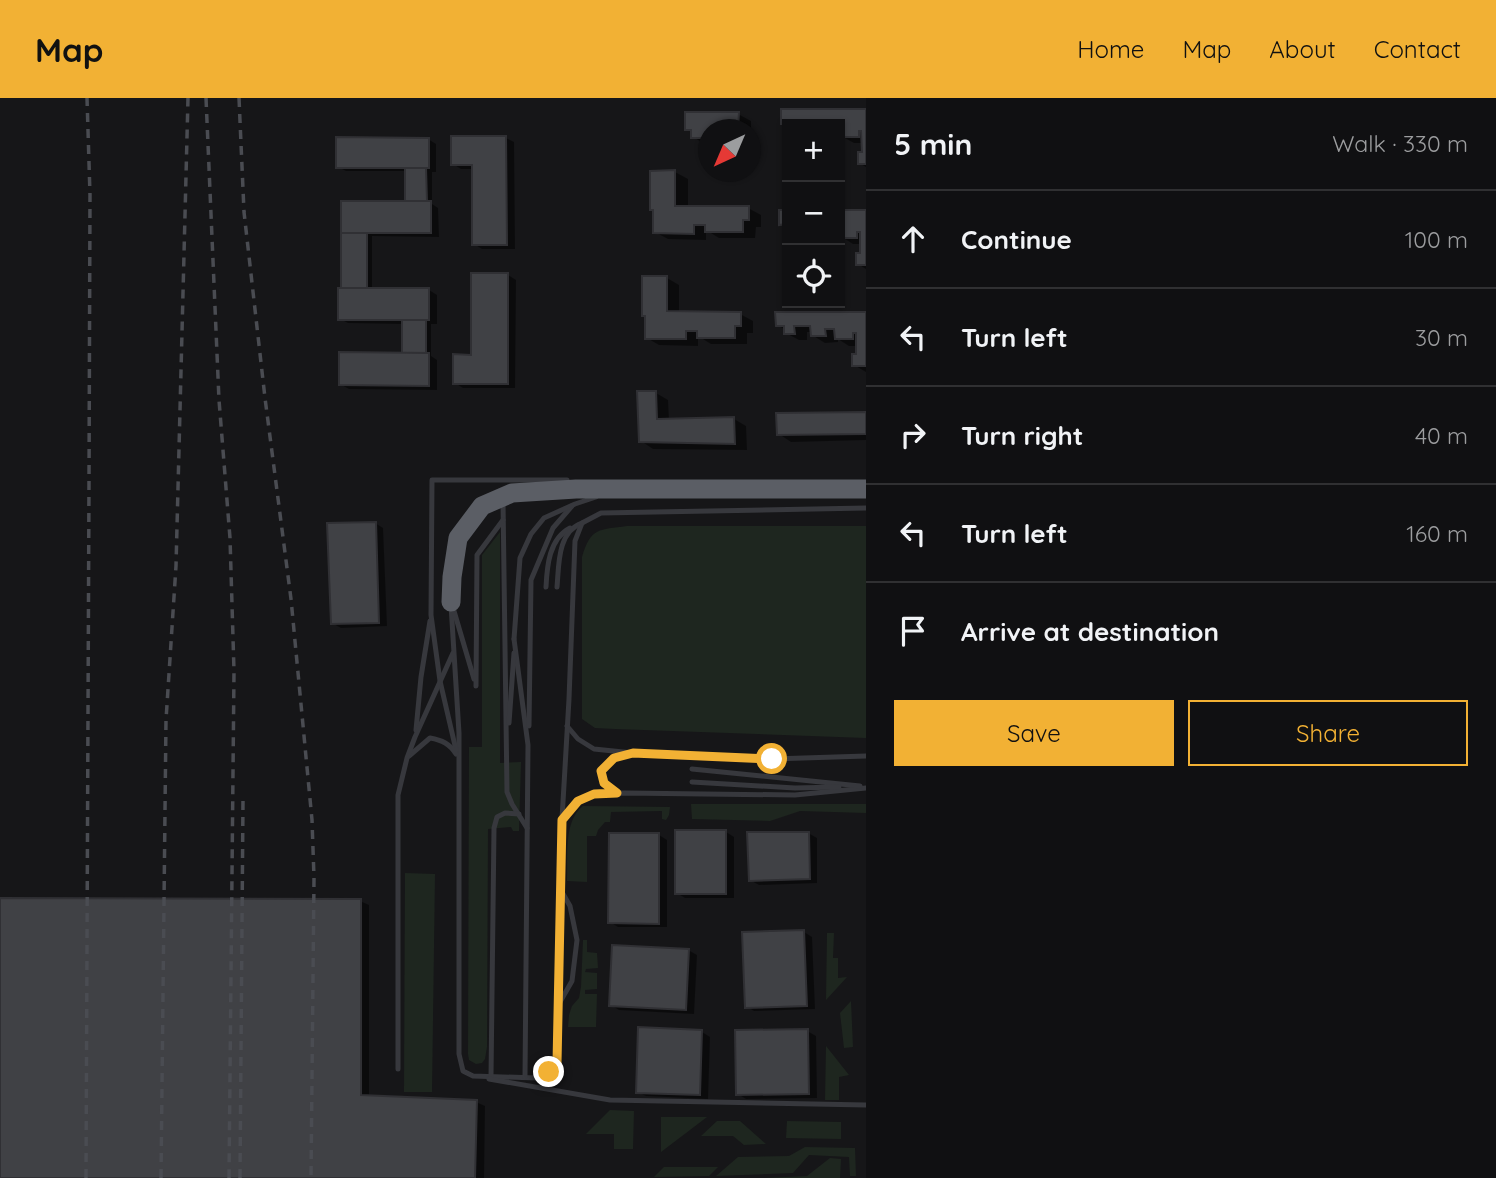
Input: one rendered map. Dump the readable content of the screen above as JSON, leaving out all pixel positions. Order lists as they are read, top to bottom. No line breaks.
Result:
{"north":"bottom left","page":{"header":"Map","nav":["Home","Map","About","Contact"],"heading":["5 min","Walk · 330 m"],"map_buttons":["+","−"],"list":[["Continue","100 m"],["Turn left","30 m"],["Turn right","40 m"],["Turn left","160 m"],"Arrive at destination"],"buttons":["Save","Share"]}}
